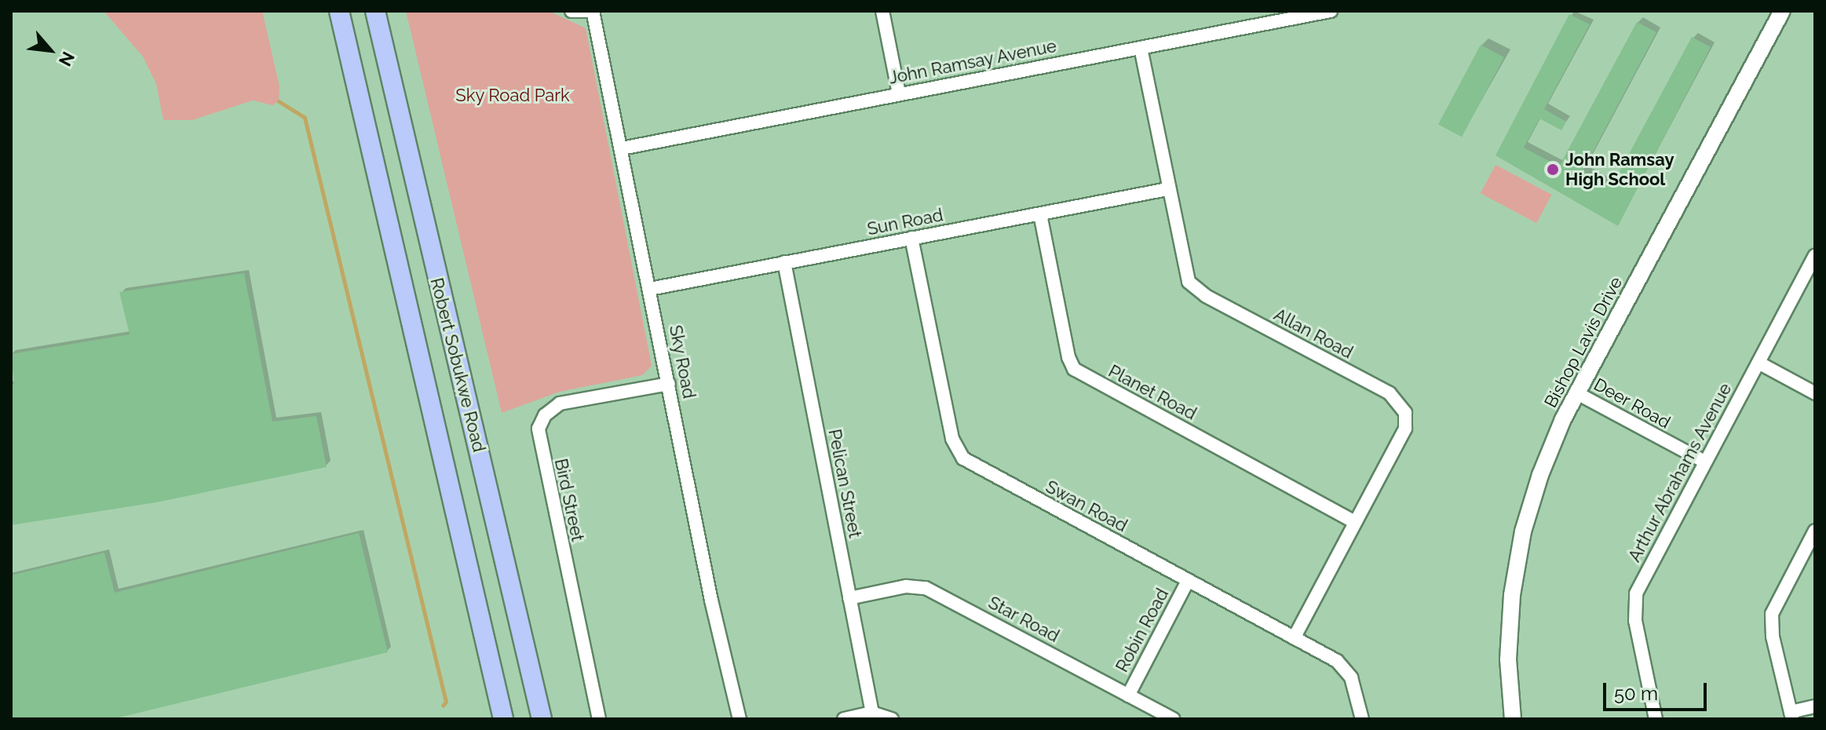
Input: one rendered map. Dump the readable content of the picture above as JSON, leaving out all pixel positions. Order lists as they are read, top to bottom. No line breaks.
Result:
{"streets":{"main road":["Robert Sobukwe Road"],"street":["John Ramsay Avenue","Sun Road","Allan Road","Bishop Lavis Drive","Sky Road","Planet Road","Deer Road","Arthur Abrahams Avenue","Pelican Street","Bird Street","Swan Road","Star Road","Robin Road"]},"crossings":[["John Ramsay Avenue","Allan Road"],["John Ramsay Avenue","Sky Road"],["Sun Road","Allan Road"],["Sun Road","Sky Road"],["Sun Road","Planet Road"],["Sun Road","Pelican Street"],["Sun Road","Swan Road"],["Allan Road","Planet Road"],["Allan Road","Swan Road"],["Bishop Lavis Drive","Deer Road"],["Sky Road","Bird Street"],["Deer Road","Arthur Abrahams Avenue"],["Pelican Street","Star Road"],["Swan Road","Robin Road"],["Star Road","Robin Road"]],"parks":["Sky Road Park"],"places":["John Ramsay High School"],"scale_bar":"50 m","north":"bottom right"}
